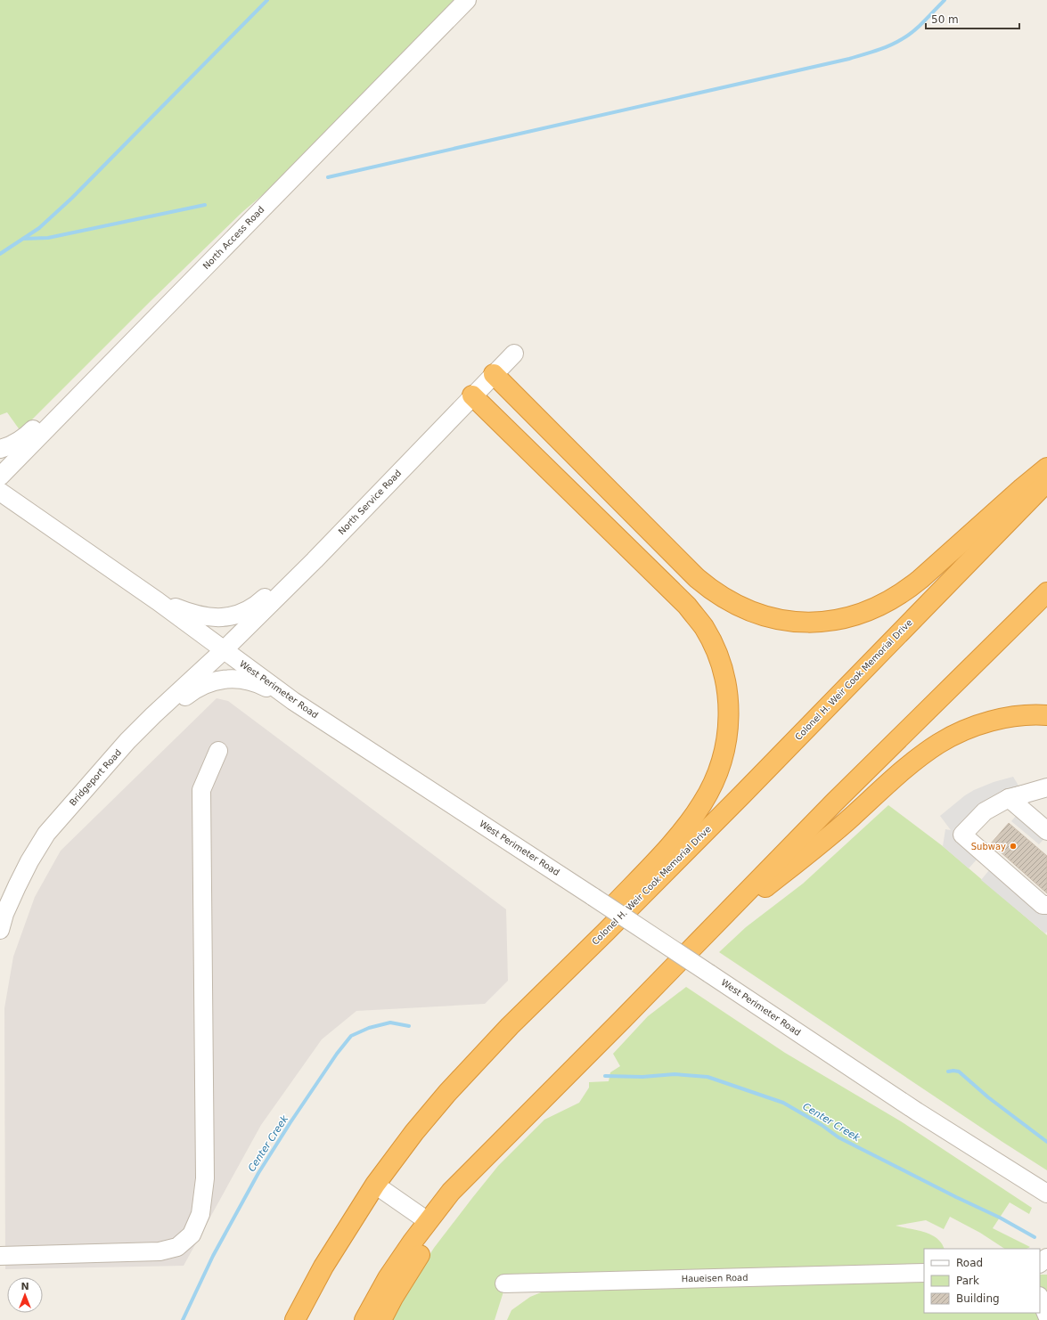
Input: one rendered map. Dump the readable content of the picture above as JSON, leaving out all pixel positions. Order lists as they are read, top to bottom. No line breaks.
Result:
{"streets":{"highway":["Colonel H. Weir Cook Memorial Drive"],"street":["North Access Road","North Service Road","West Perimeter Road","Bridgeport Road","Haueisen Road"]},"crossings":[["North Service Road","West Perimeter Road"],["North Service Road","Bridgeport Road"],["West Perimeter Road","Bridgeport Road"]],"water":["Center Creek"],"places":["Subway"],"legend":["Road","Park","Building"],"scale_bar":"50 m","north":"top"}
